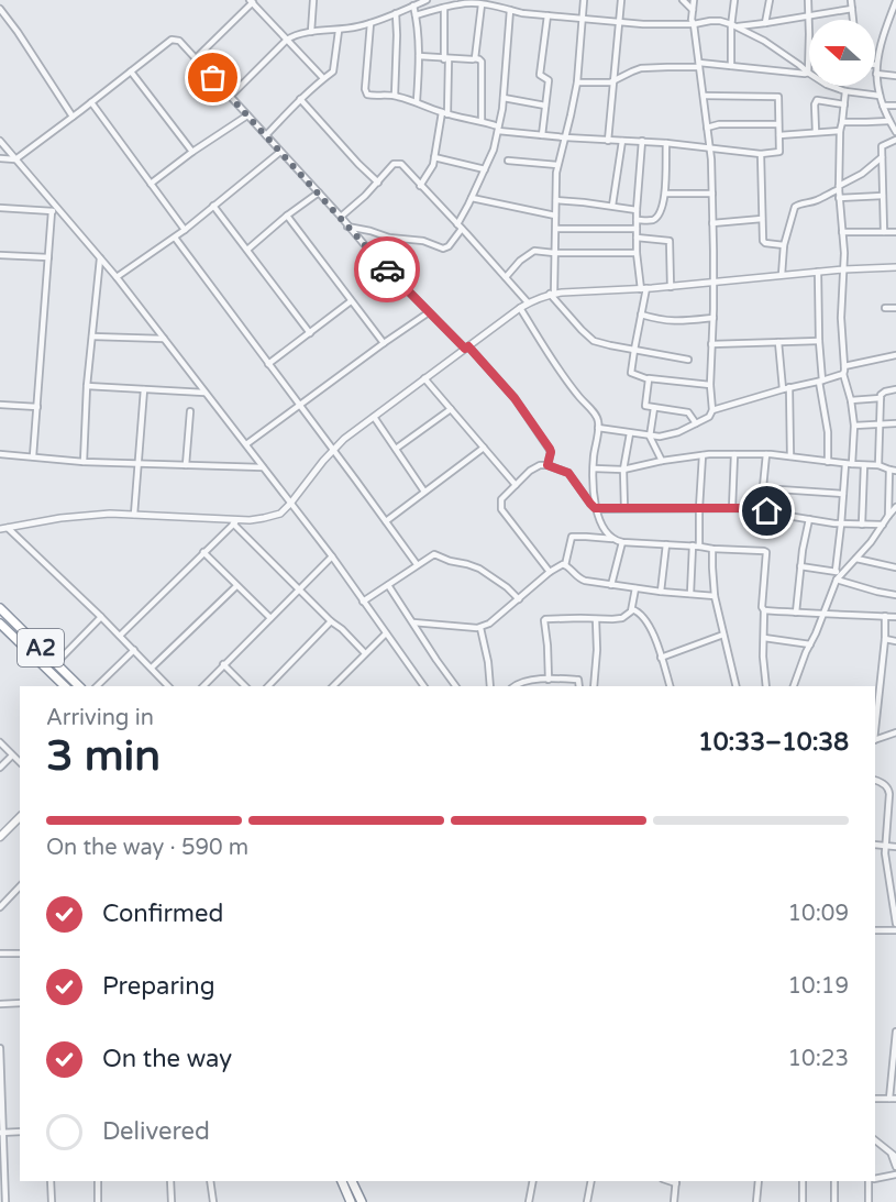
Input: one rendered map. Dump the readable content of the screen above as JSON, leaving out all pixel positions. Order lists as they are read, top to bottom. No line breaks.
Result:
{"streets":{"highway":["A2"]},"north":"left","page":{"heading":["3 min","Arriving in","10:33–10:38"],"bar":"On the way · 590 m","list":[["Confirmed","10:09"],["Preparing","10:19"],["On the way","10:23"],"Delivered"]}}
